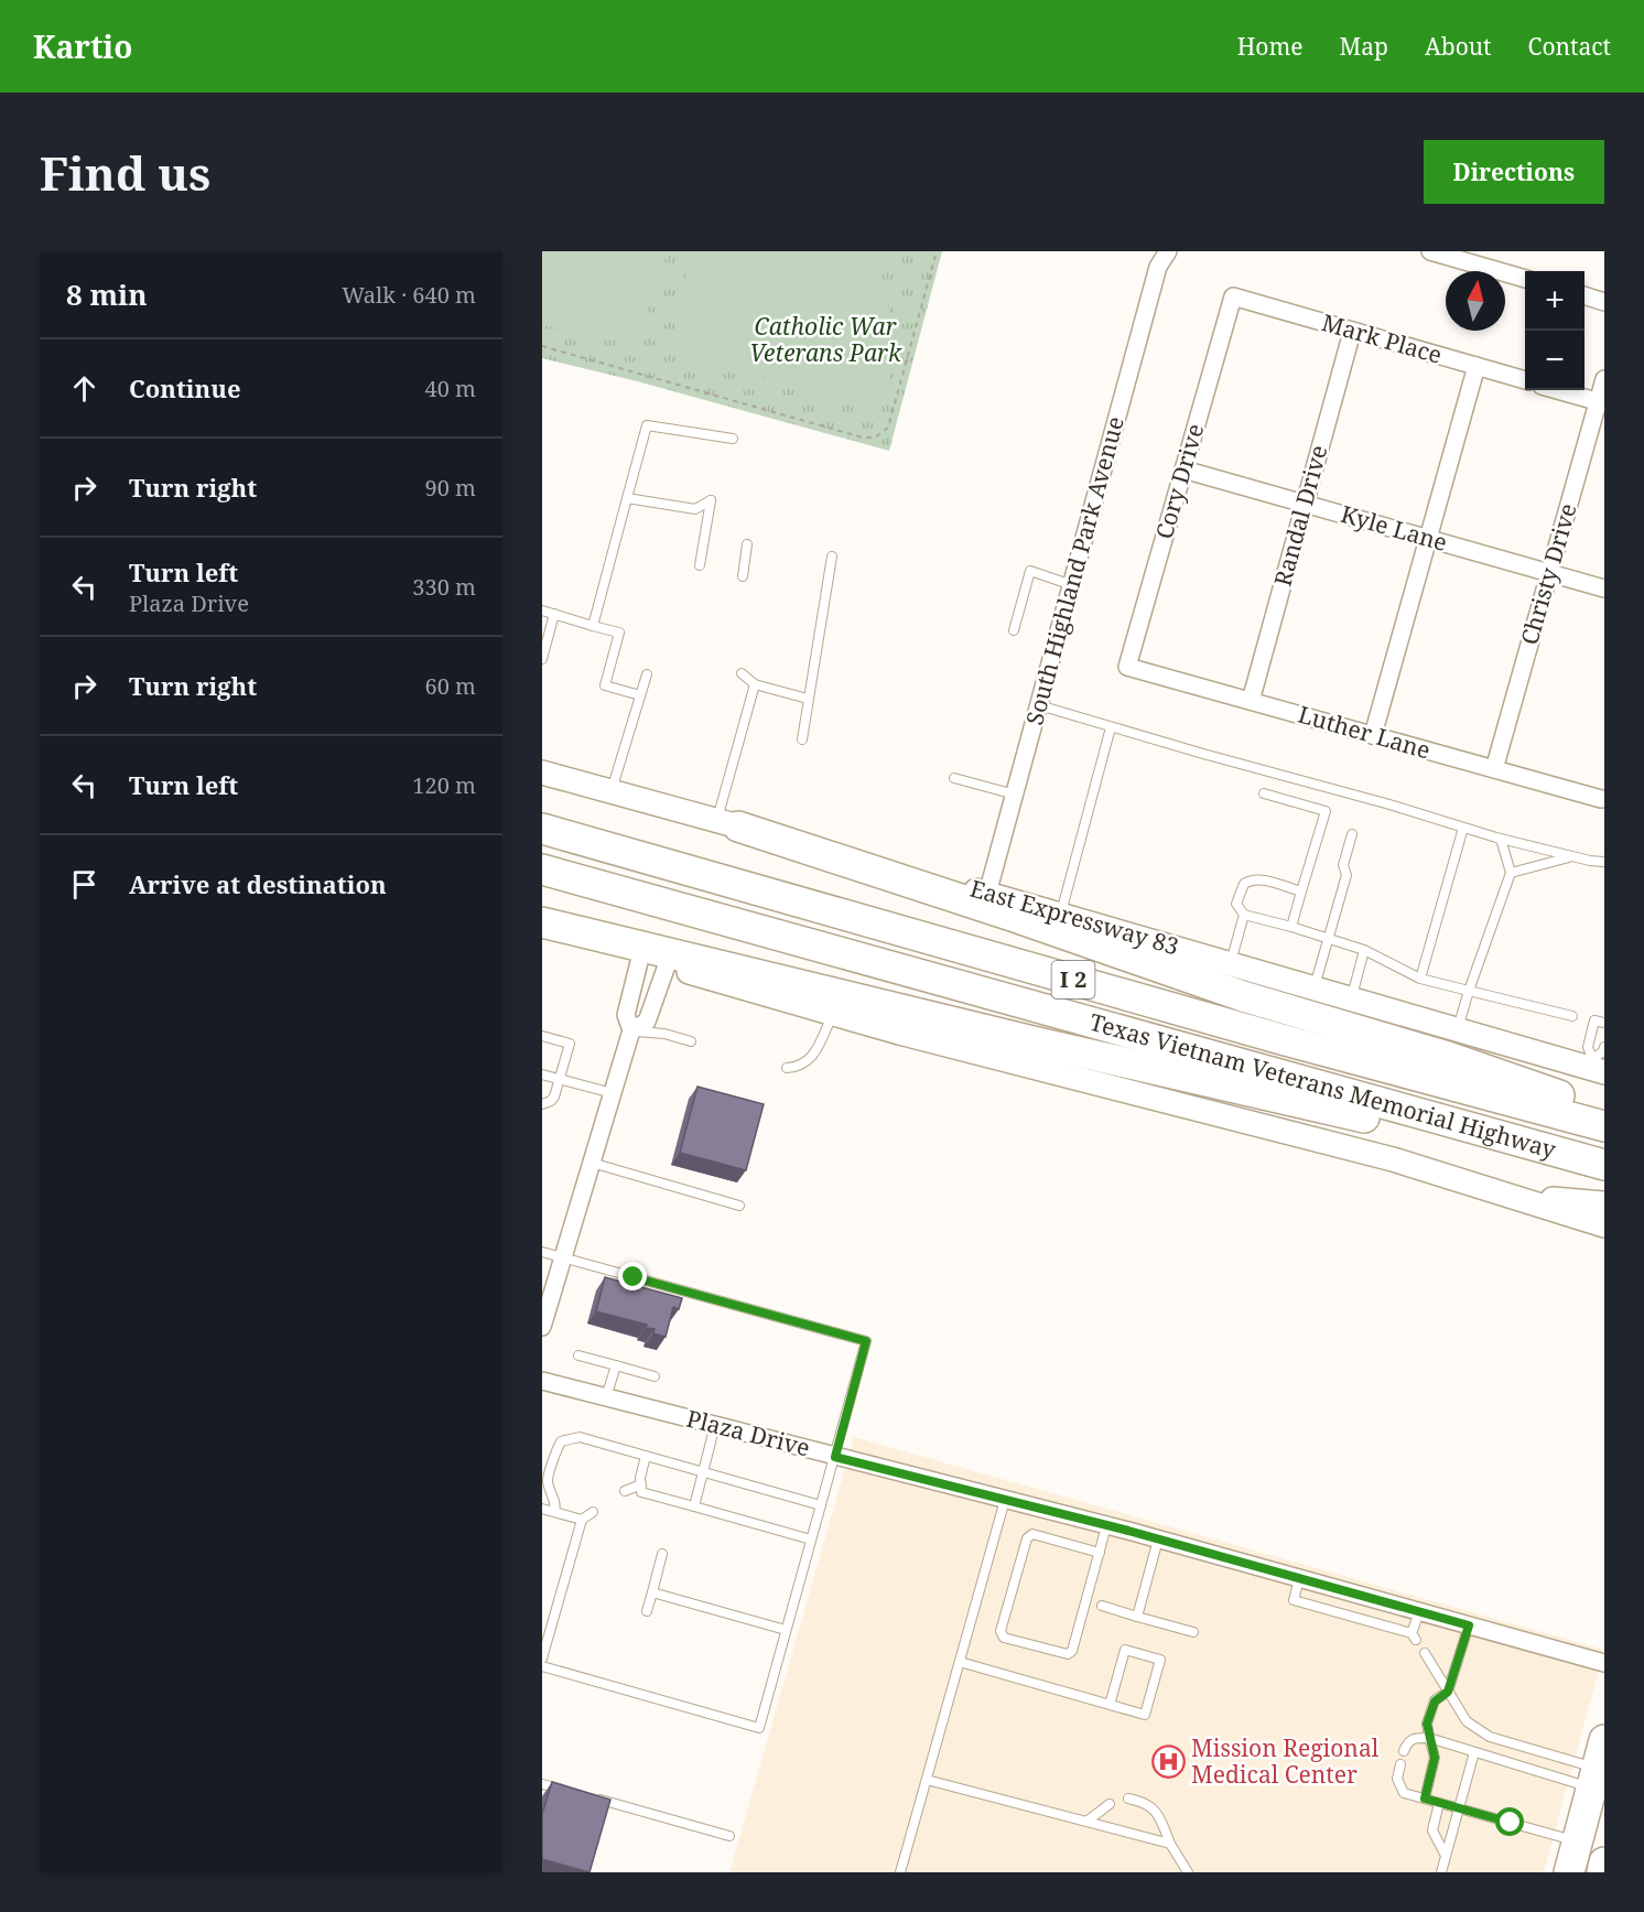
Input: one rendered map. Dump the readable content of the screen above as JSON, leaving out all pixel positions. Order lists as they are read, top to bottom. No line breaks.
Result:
{"streets":{"highway":["I 2","Texas Vietnam Veterans Memorial Highway"],"main road":["East Expressway 83"],"street":["Mark Place","Cory Drive","Randal Drive","Kyle Lane","South Highland Park Avenue","Christy Drive","Luther Lane","Plaza Drive"]},"crossings":[["Mark Place","Cory Drive"],["Mark Place","Randal Drive"],["Cory Drive","Kyle Lane"],["Cory Drive","Luther Lane"],["Randal Drive","Kyle Lane"],["Randal Drive","Luther Lane"],["Kyle Lane","Christy Drive"],["South Highland Park Avenue","East Expressway 83"],["Christy Drive","Luther Lane"]],"parks":["Catholic War Veterans Park"],"places":{"hospital":["Mission Regional Medical Center"]},"north":"top","page":{"header":"Kartio","nav":["Home","Map","About","Contact"],"buttons":"Directions","title":"Find us","heading":["8 min","Walk · 640 m"],"map_buttons":["+","−"],"list":[["Continue","40 m"],["Turn right","90 m"],["Turn left","Plaza Drive","330 m"],["Turn right","60 m"],["Turn left","120 m"],"Arrive at destination"]}}
